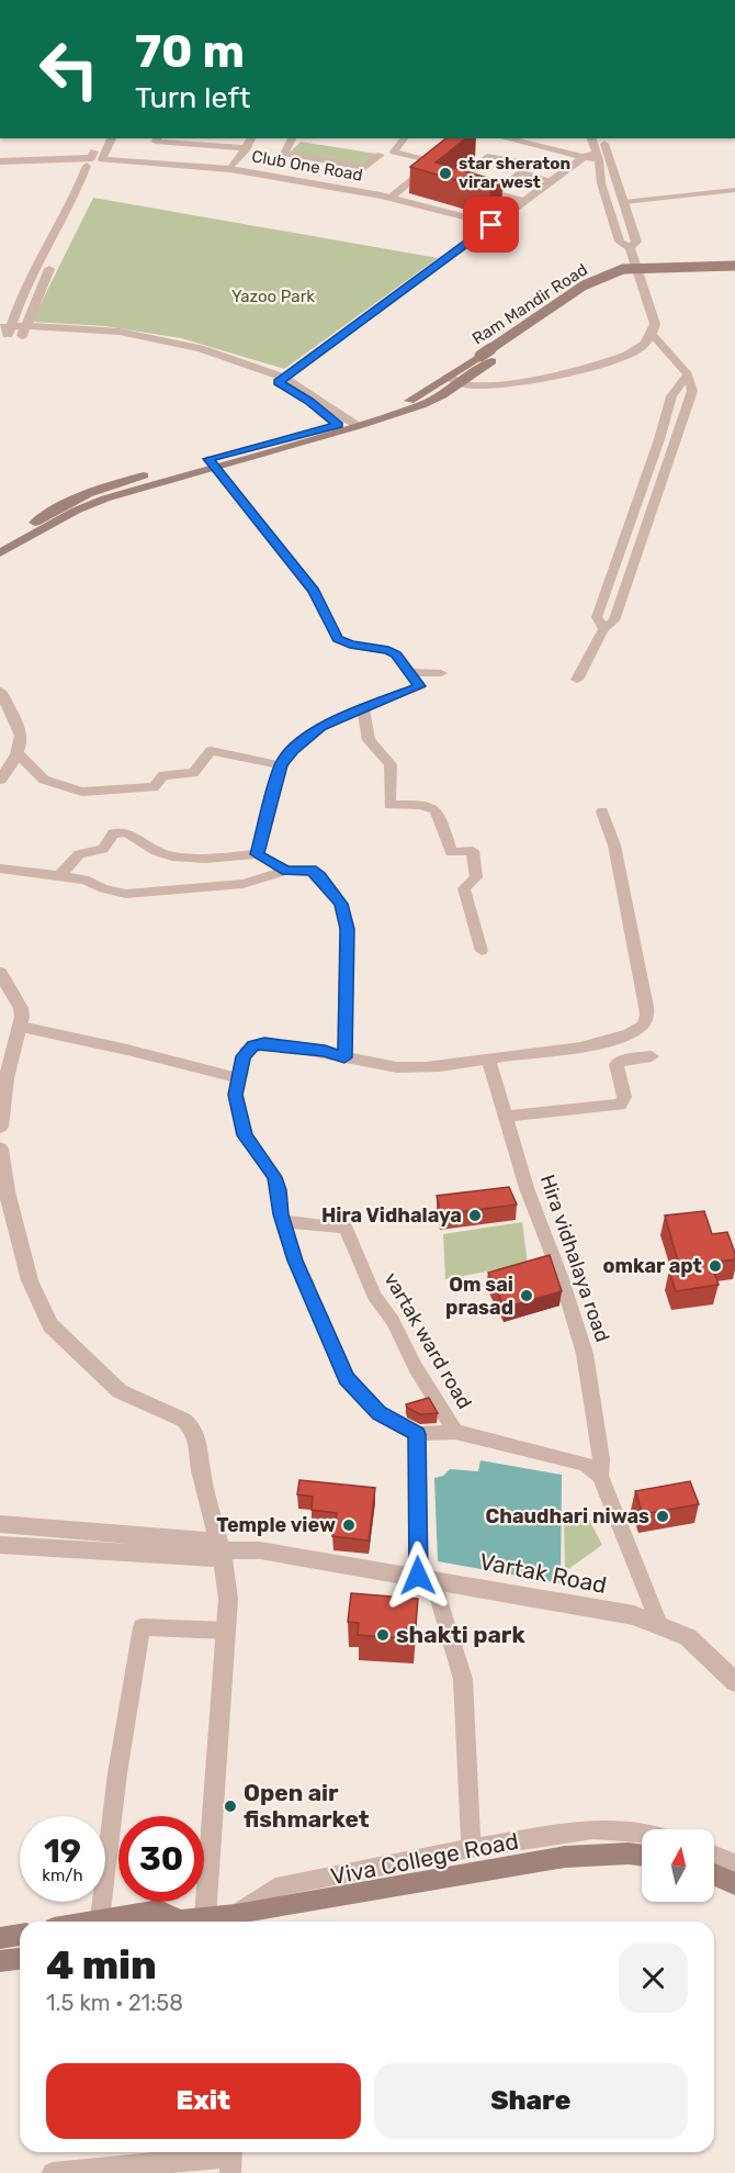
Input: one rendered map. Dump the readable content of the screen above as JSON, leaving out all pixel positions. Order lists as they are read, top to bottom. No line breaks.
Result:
{"streets":{"main road":["Ram Mandir Road"],"street":["Club One Road","Hira vidhalaya road","vartak ward road","Vartak Road","Viva College Road"]},"parks":["Yazoo Park"],"places":["star sheraton virar west","Hira Vidhalaya","omkar apt","Om sai prasad","Chaudhari niwas","Temple view","shakti park","Open air fishmarket"],"north":"top","page":{"turn":["70 m","Turn left"],"speed":"19 km/h","limit":"30","heading":["4 min","1.5 km · 21:58"],"buttons":["Exit","Share"]}}
